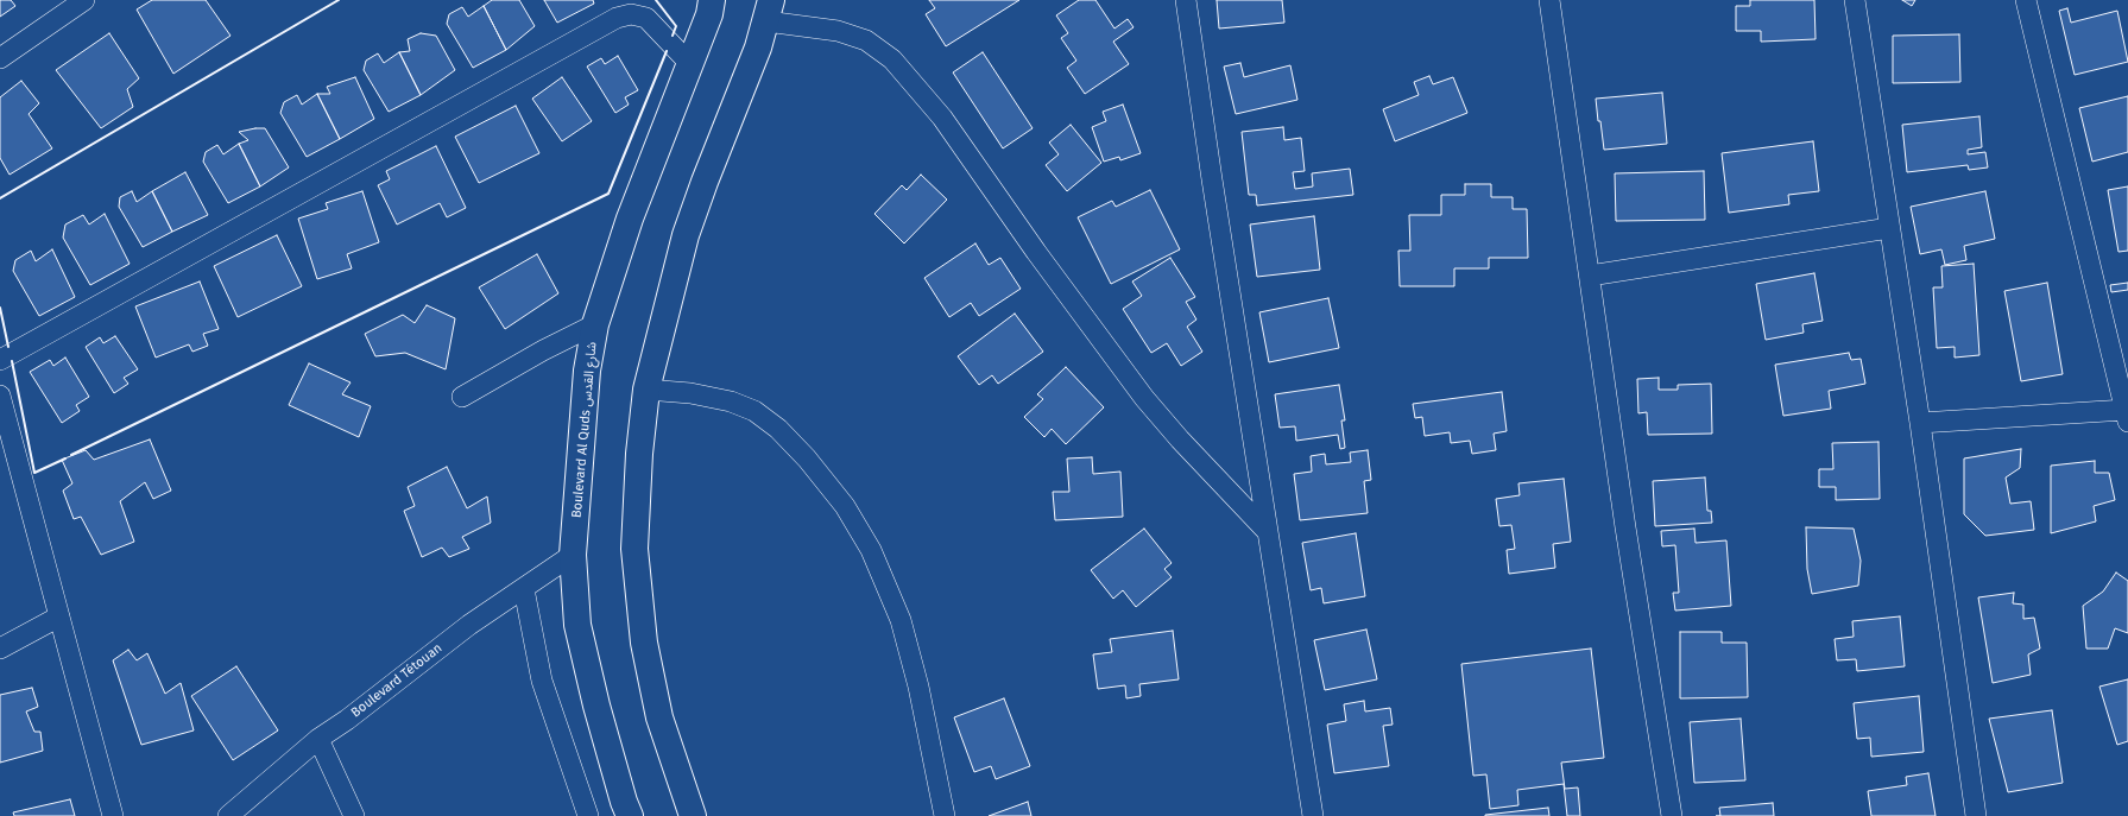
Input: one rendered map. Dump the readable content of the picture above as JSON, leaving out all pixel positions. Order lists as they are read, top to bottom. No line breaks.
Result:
{"streets":{"main road":["Boulevard Al Quds شارع القدس"],"street":["Boulevard Tétouan"]},"crossings":[["Boulevard Al Quds شارع القدس","Boulevard Tétouan"]]}
